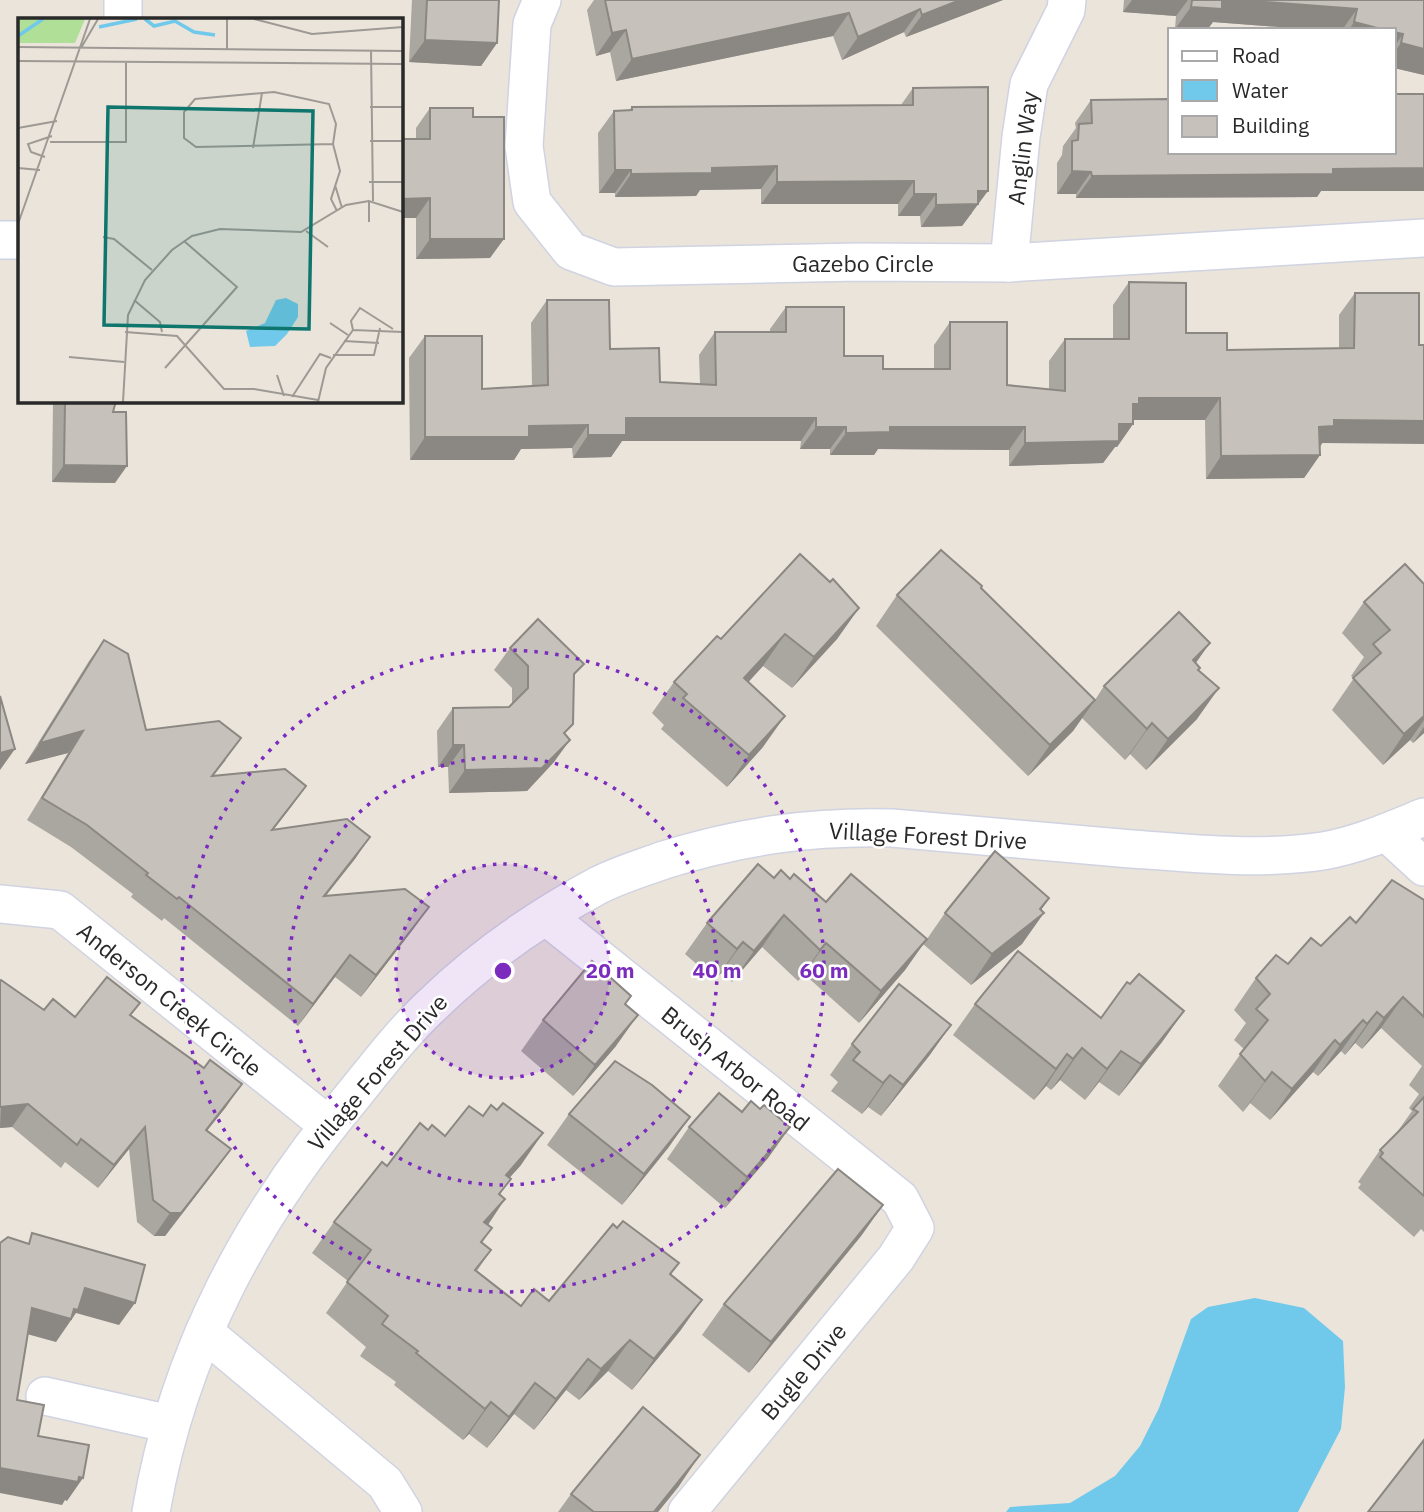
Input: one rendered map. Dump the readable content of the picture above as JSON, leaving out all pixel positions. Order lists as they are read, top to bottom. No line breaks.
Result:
{"streets":{"lane":["Anglin Way","Gazebo Circle","Village Forest Drive","Anderson Creek Circle","Brush Arbor Road","Bugle Drive"]},"crossings":[["Anglin Way","Gazebo Circle"],["Village Forest Drive","Anderson Creek Circle"],["Village Forest Drive","Brush Arbor Road"],["Brush Arbor Road","Bugle Drive"]],"legend":["Road","Water","Building"],"rings":["20 m","40 m","60 m"]}
